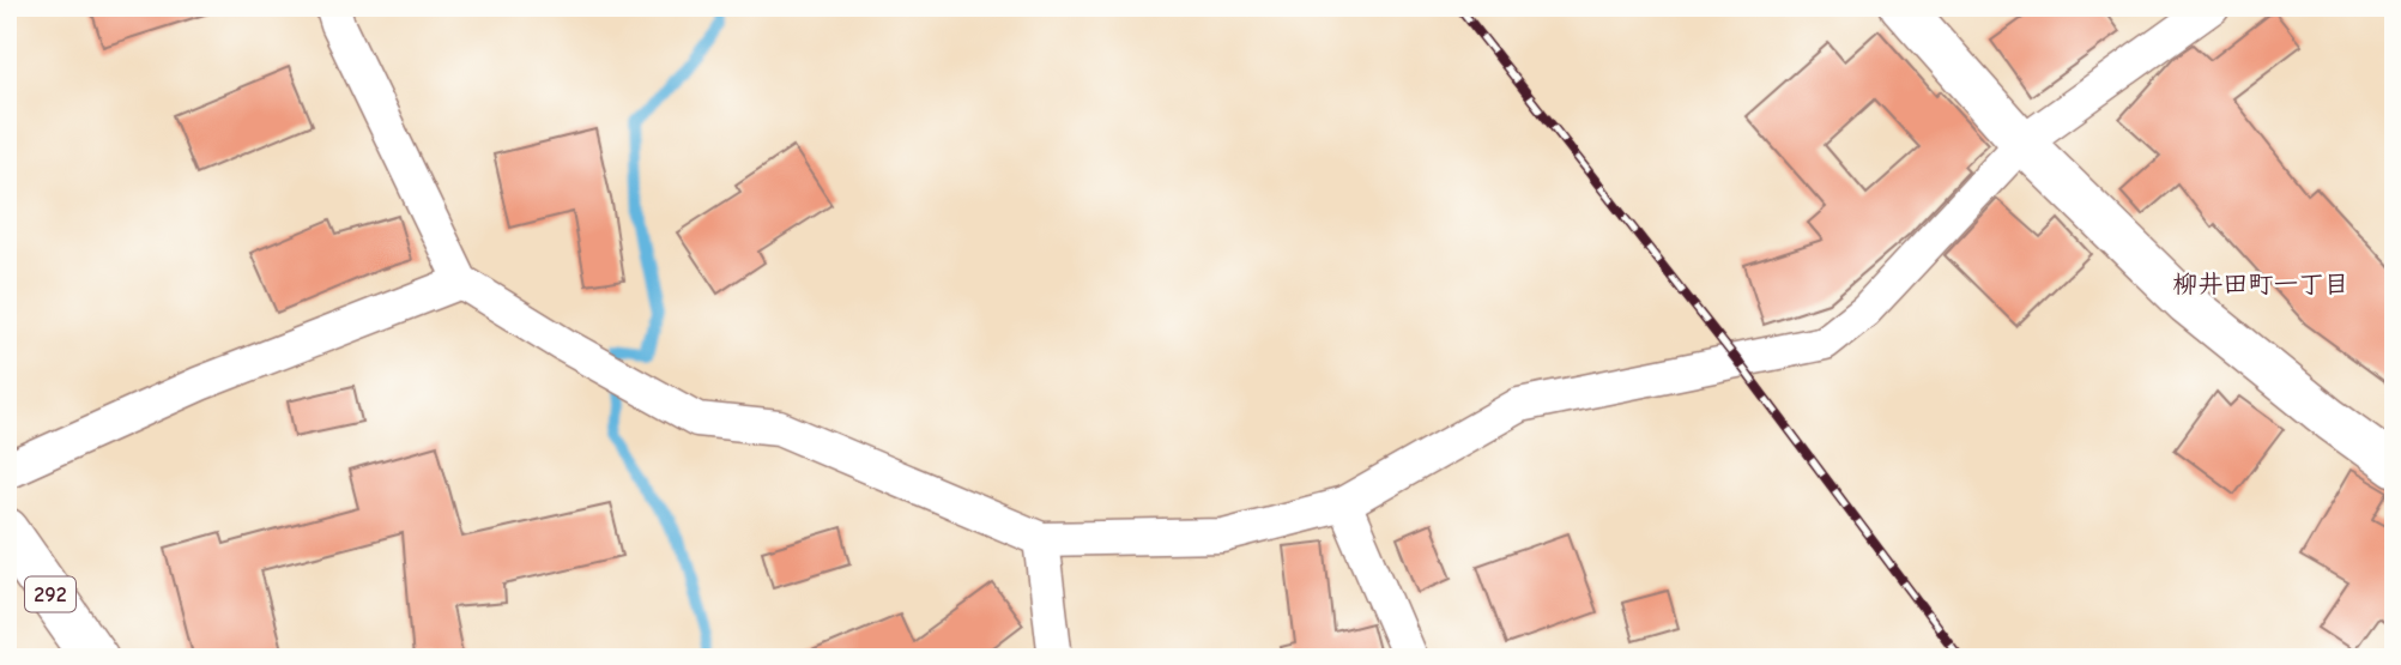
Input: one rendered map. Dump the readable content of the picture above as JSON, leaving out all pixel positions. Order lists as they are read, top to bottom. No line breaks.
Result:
{"streets":{"highway":["292"]},"districts":["柳井田町一丁目"]}
